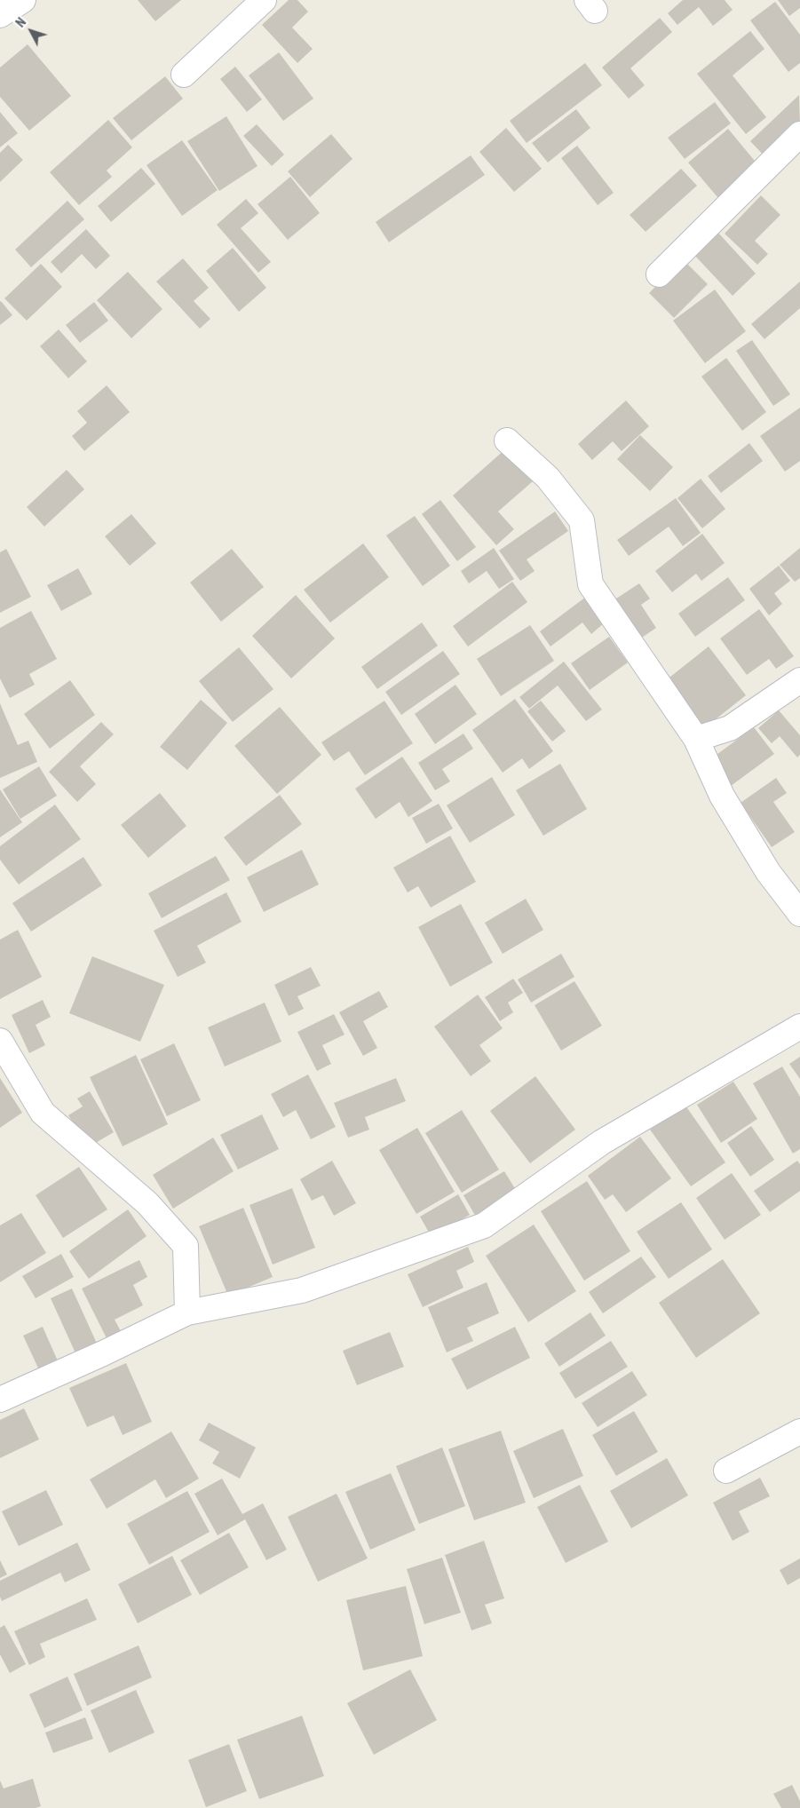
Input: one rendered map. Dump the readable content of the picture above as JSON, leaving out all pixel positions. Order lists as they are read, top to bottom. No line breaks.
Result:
{"north":"top left"}
